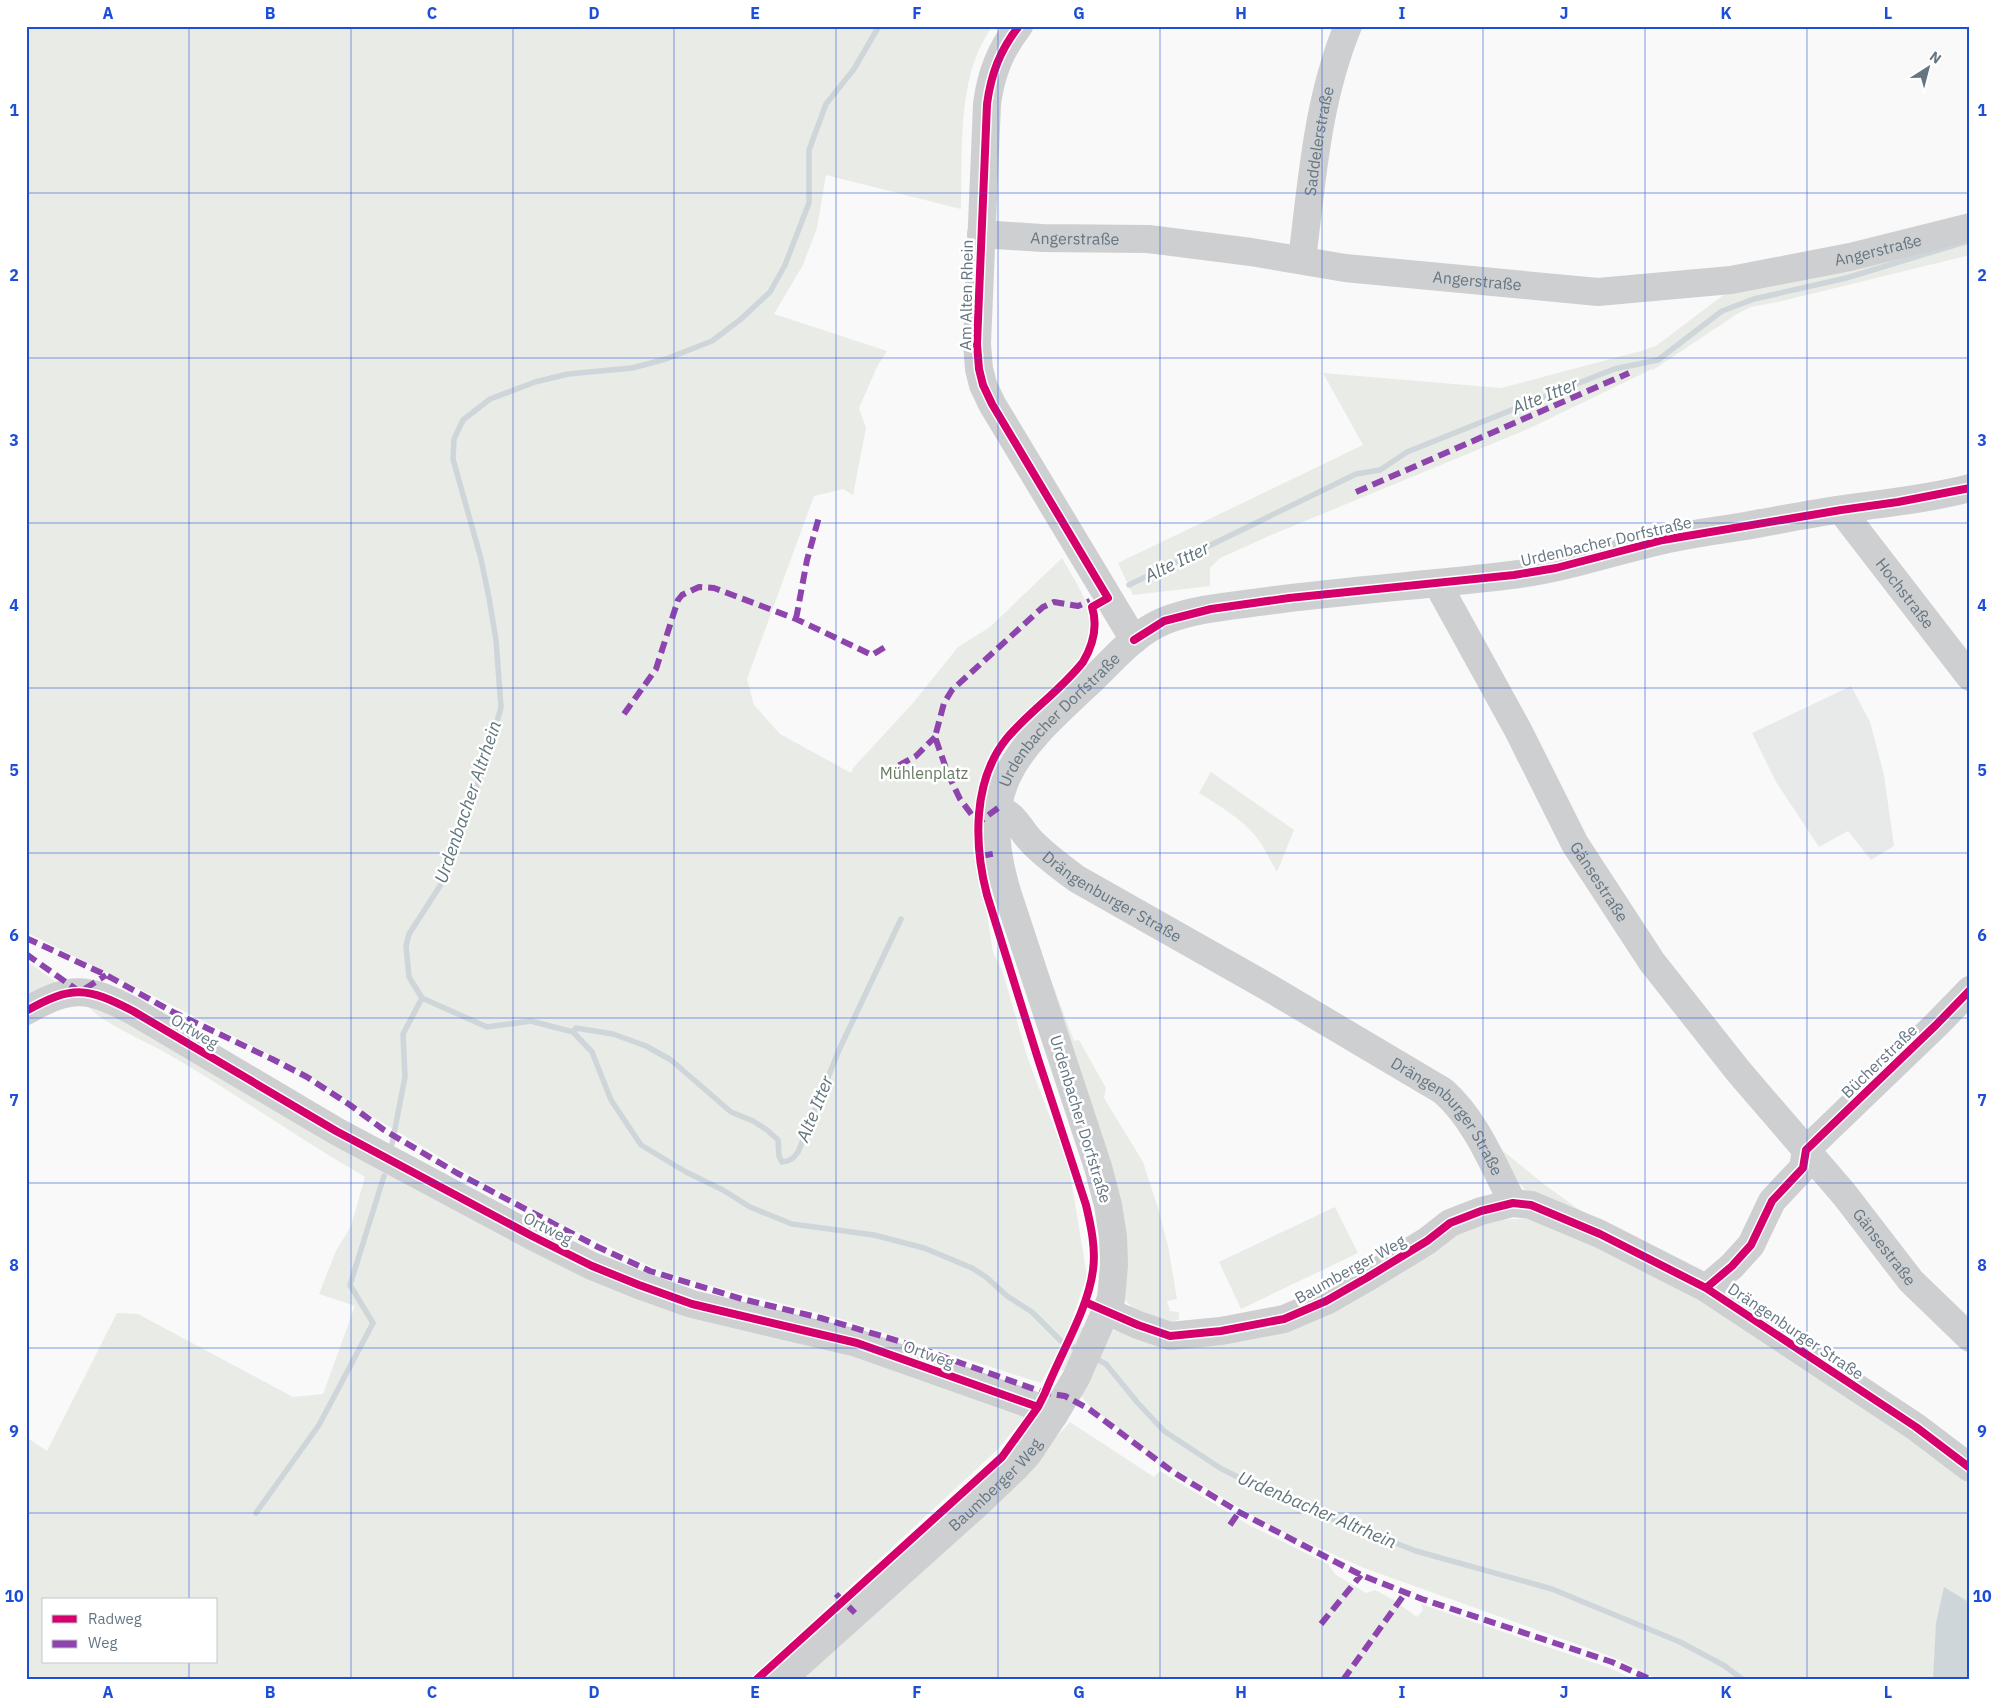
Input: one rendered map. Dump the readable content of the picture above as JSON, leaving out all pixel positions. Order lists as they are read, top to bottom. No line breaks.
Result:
{"streets":{"street":["Saddelerstraße","Angerstraße","Am Alten Rhein","Urdenbacher Dorfstraße","Hochstraße","Gänsestraße","Drängenburger Straße","Ortweg","Bücherstraße","Baumberger Weg"]},"crossings":[["Saddelerstraße","Angerstraße"],["Angerstraße","Am Alten Rhein"],["Am Alten Rhein","Urdenbacher Dorfstraße"],["Urdenbacher Dorfstraße","Hochstraße"],["Urdenbacher Dorfstraße","Gänsestraße"],["Urdenbacher Dorfstraße","Drängenburger Straße"],["Urdenbacher Dorfstraße","Baumberger Weg"],["Gänsestraße","Bücherstraße"],["Drängenburger Straße","Baumberger Weg"],["Ortweg","Baumberger Weg"]],"water":["Alte Itter","Urdenbacher Altrhein"],"parks":["Mühlenplatz"],"legend":["Radweg","Weg"],"north":"top right","grid":{"columns":["A","B","C","D","E","F","G","H","I","J","K","L"],"rows":["1","2","3","4","5","6","7","8","9","10"]}}
